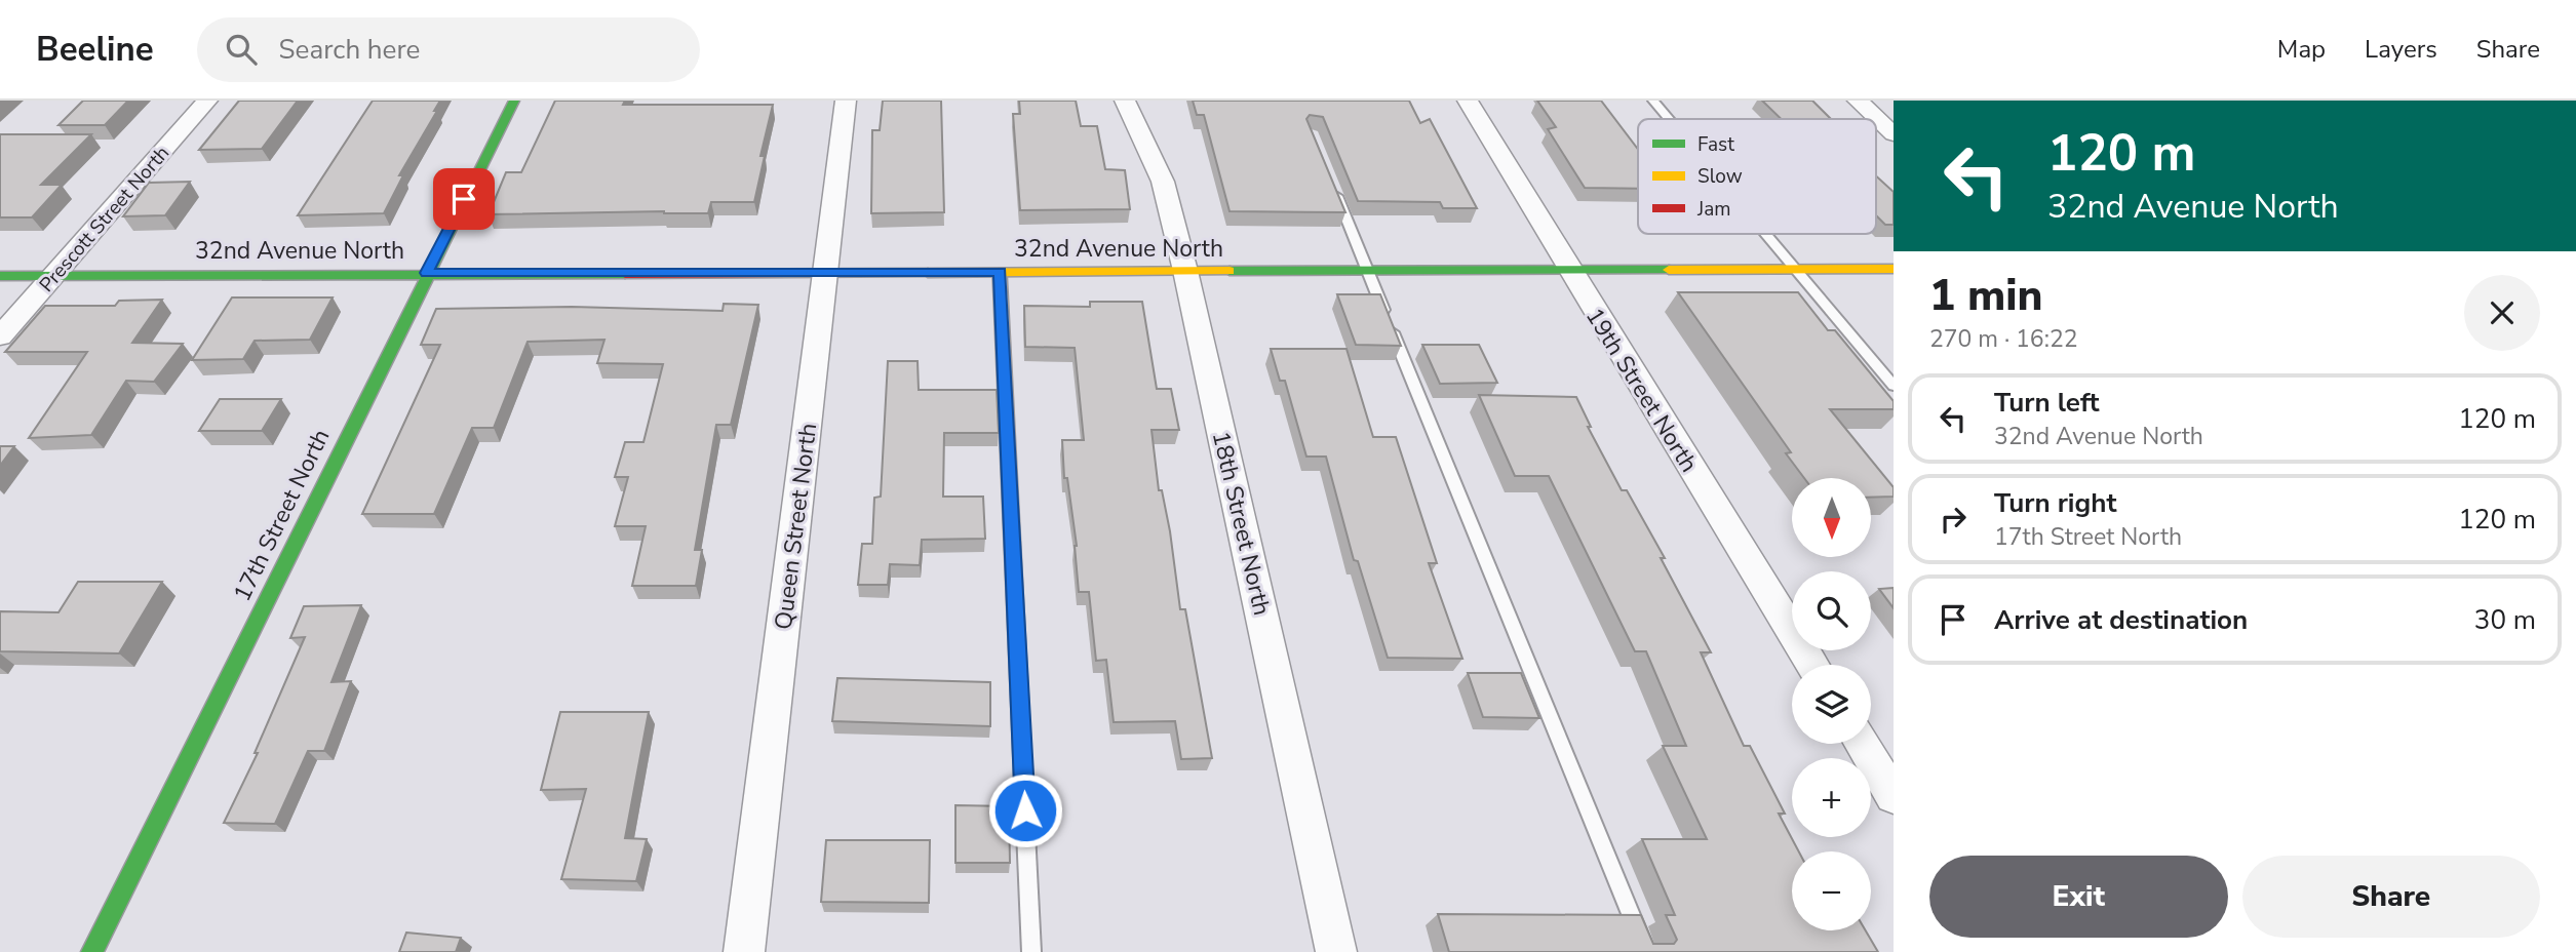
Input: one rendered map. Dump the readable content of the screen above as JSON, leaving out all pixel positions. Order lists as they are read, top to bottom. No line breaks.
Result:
{"streets":{"street":["Prescott Street North","32nd Avenue North","19th Street North","17th Street North","18th Street North","Queen Street North"]},"crossings":[["Prescott Street North","32nd Avenue North"],["32nd Avenue North","19th Street North"],["32nd Avenue North","17th Street North"],["32nd Avenue North","18th Street North"],["32nd Avenue North","Queen Street North"]],"legend":["Fast","Slow","Jam"],"north":"bottom","page":{"header":"Beeline","search":"Search here","nav":["Map","Layers","Share"],"turn":["120 m","32nd Avenue North"],"heading":["1 min","270 m · 16:22"],"list":[{"name":"Turn left","note":"32nd Avenue North","value":"120 m"},{"name":"Turn right","note":"17th Street North","value":"120 m"},{"name":"Arrive at destination","value":"30 m"}],"map_buttons":["+","−"],"buttons":["Exit","Share"]}}
